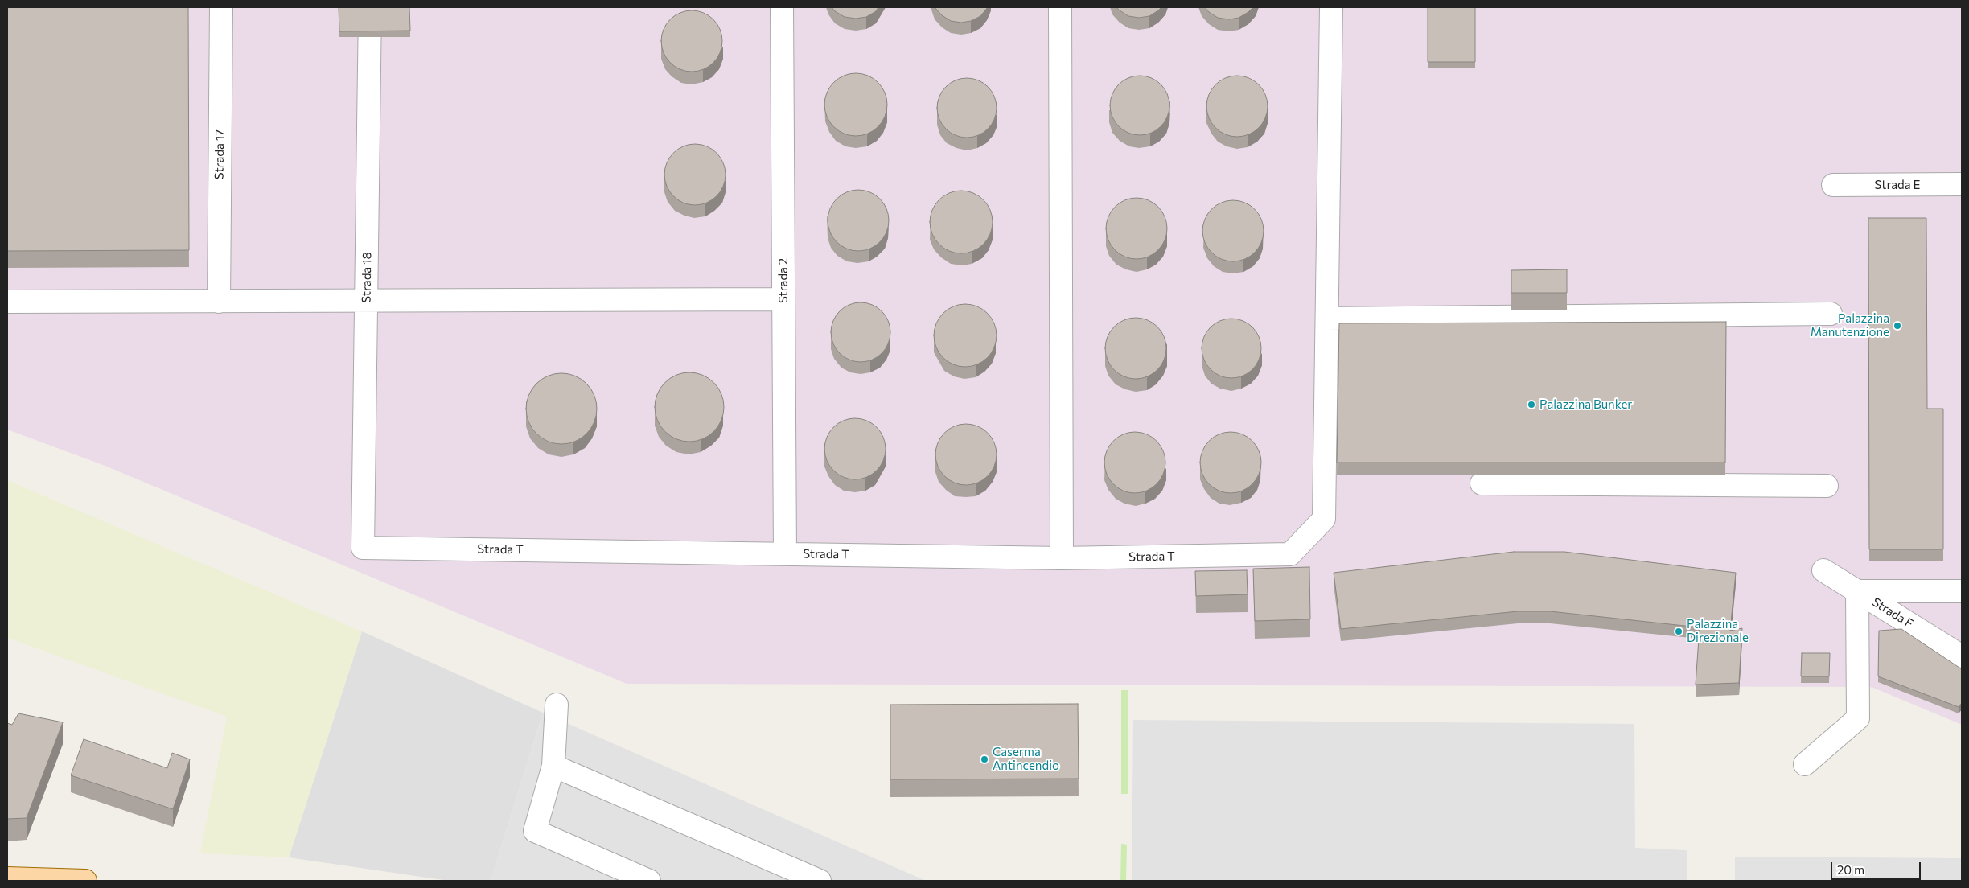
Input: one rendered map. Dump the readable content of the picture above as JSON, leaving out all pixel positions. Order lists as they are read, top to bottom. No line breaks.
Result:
{"streets":{"lane":["Strada 17","Strada E","Strada 18","Strada 2","Strada T","Strada F"]},"crossings":[["Strada 18","Strada T"],["Strada 2","Strada T"]],"places":["Palazzina Manutenzione","Palazzina Bunker","Palazzina Direzionale","Caserma Antincendio"],"scale_bar":"20 m"}
